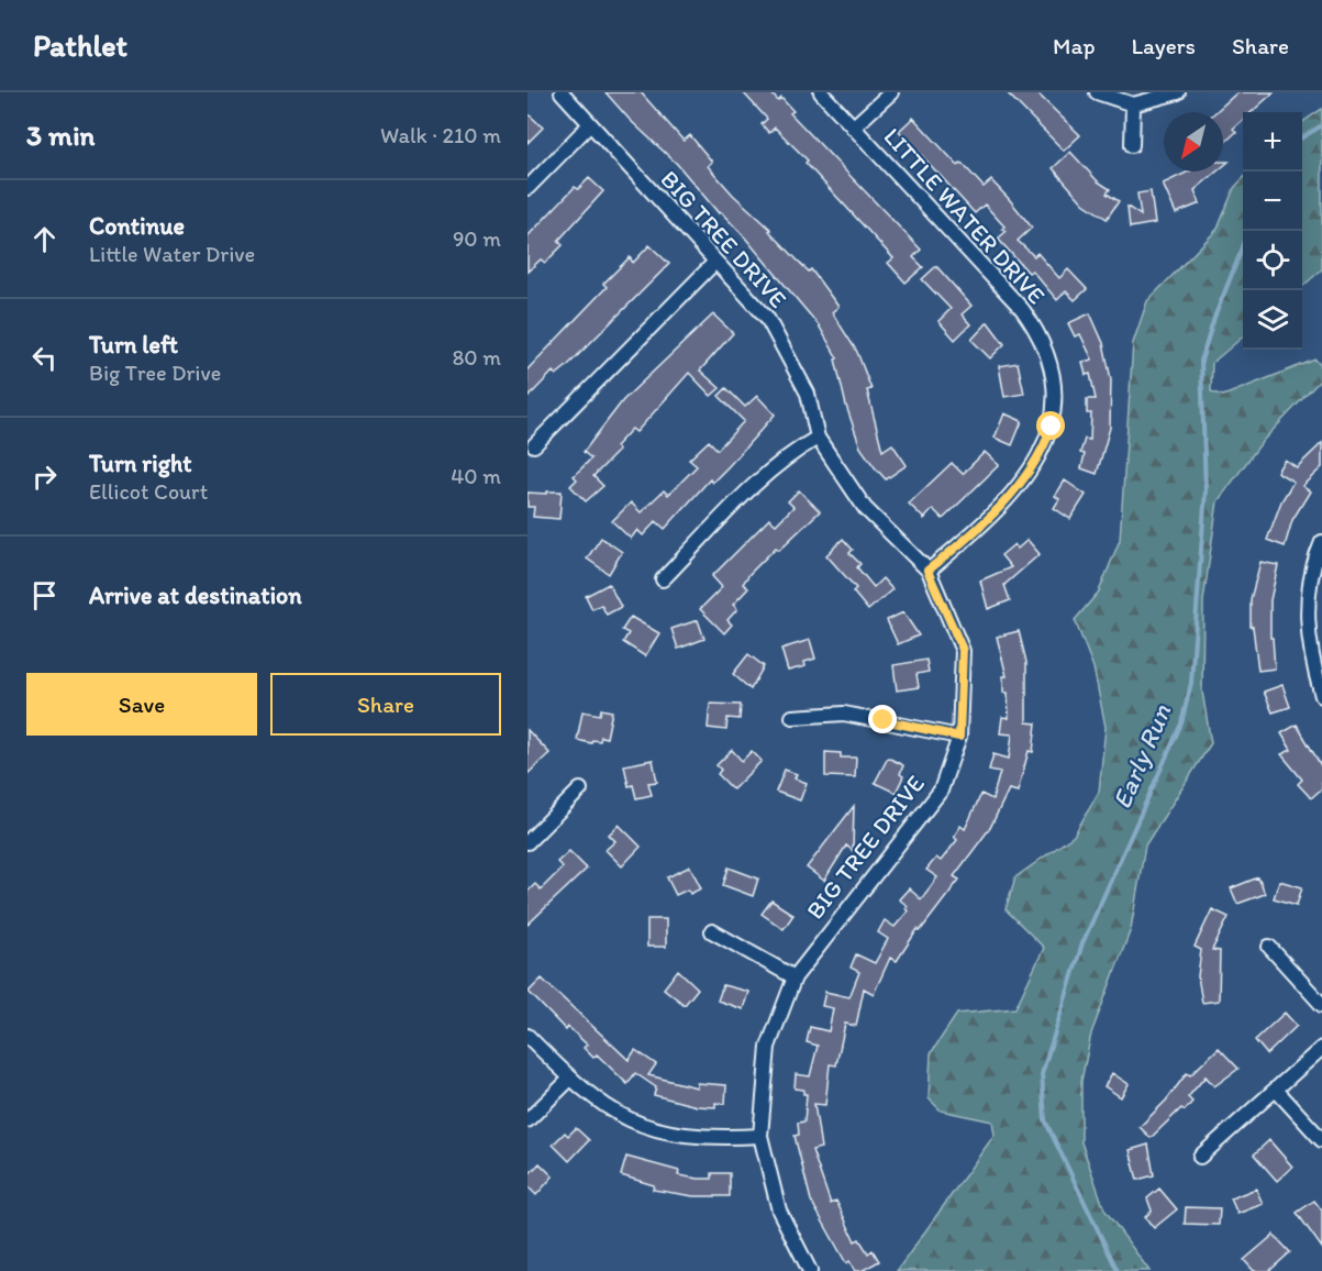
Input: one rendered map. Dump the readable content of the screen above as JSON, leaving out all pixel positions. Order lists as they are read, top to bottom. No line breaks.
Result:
{"streets":{"street":["LITTLE WATER DRIVE","BIG TREE DRIVE"]},"crossings":[["LITTLE WATER DRIVE","BIG TREE DRIVE"]],"water":["Early Run"],"north":"bottom left","page":{"header":"Pathlet","nav":["Map","Layers","Share"],"heading":["3 min","Walk · 210 m"],"map_buttons":["+","−"],"list":[["Continue","Little Water Drive","90 m"],["Turn left","Big Tree Drive","80 m"],["Turn right","Ellicot Court","40 m"],"Arrive at destination"],"buttons":["Save","Share"]}}
